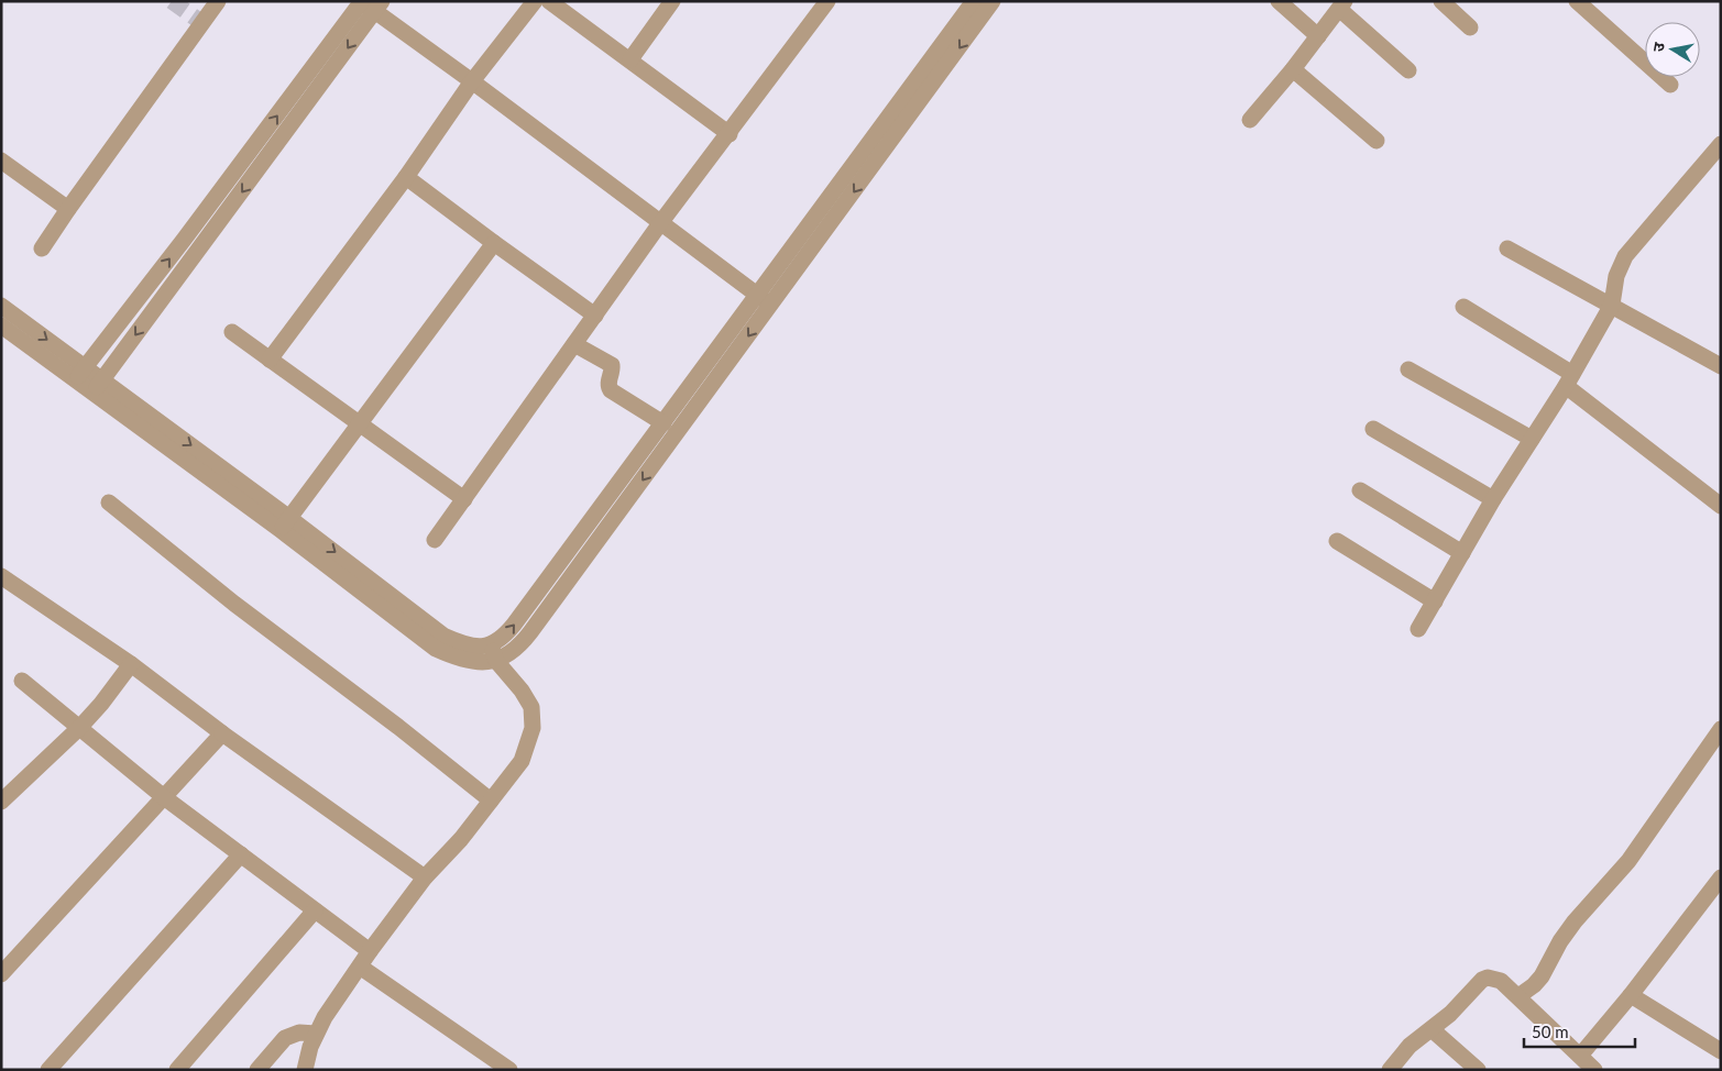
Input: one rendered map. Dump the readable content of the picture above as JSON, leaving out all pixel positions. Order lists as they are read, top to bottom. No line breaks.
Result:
{"scale_bar":"50 m","north":"left"}
